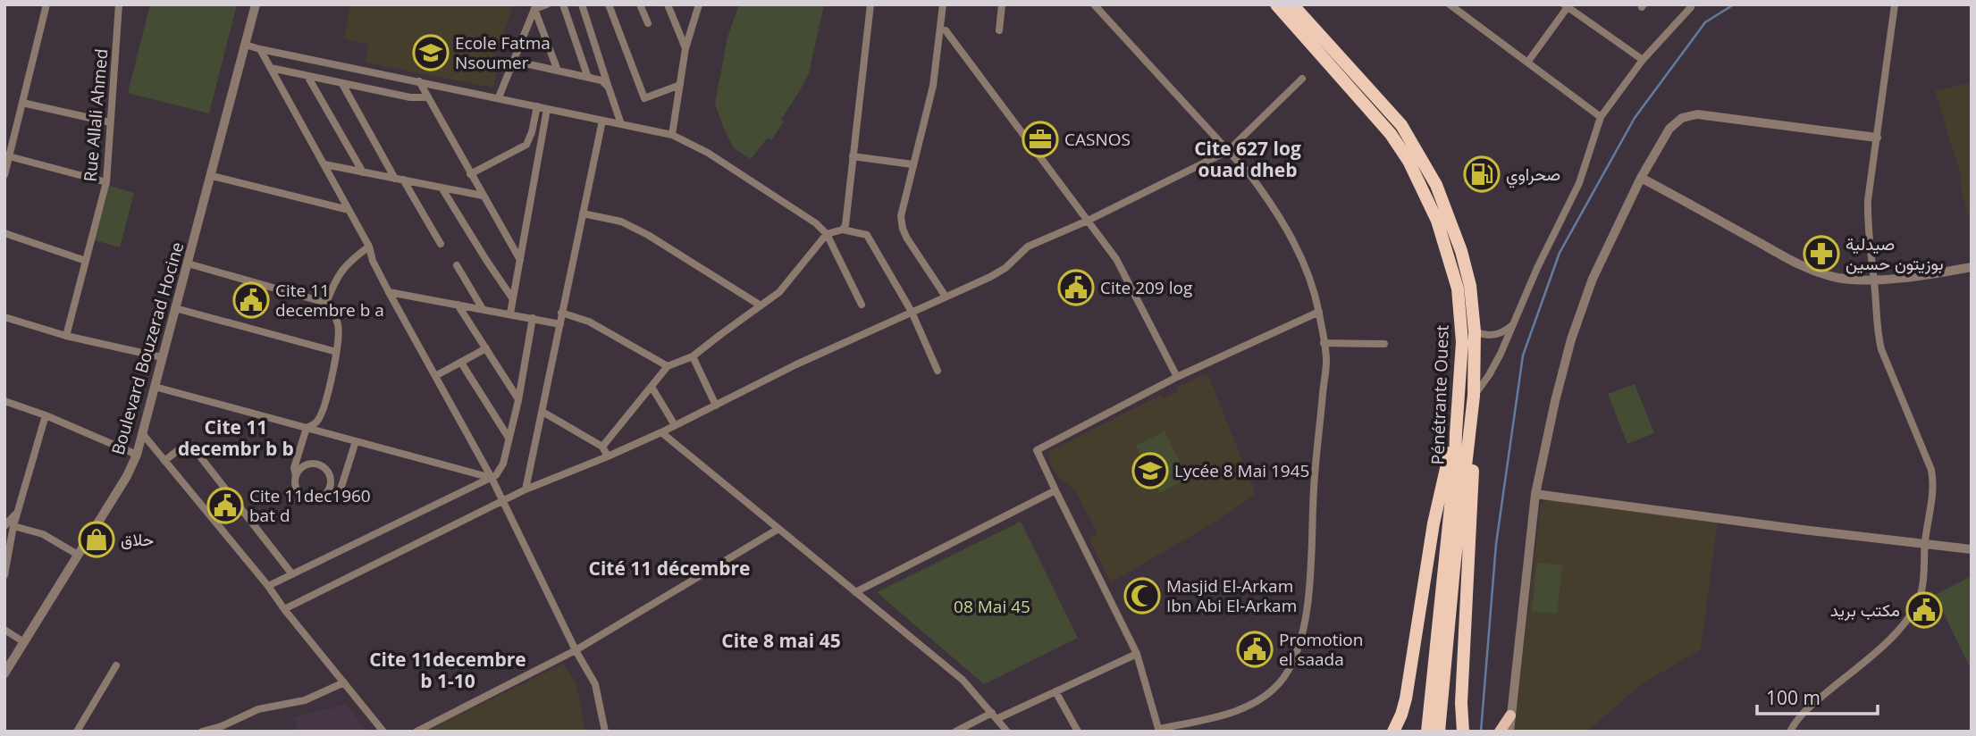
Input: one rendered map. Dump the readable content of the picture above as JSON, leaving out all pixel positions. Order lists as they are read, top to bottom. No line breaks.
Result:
{"streets":{"highway":["Pénétrante Ouest"],"street":["Rue Allali Ahmed","Boulevard Bouzerad Hocine"]},"districts":["Cite 627 log ouad dheb","Cite 11 decembr b b","Cité 11 décembre","Cite 8 mai 45","Cite 11decembre b 1-10"],"parks":["08 Mai 45"],"places":{"school or university":["Ecole Fatma Nsoumer","Lycée 8 Mai 1945"],"office":["CASNOS"],"fuel station":["صحراوي"],"pharmacy":["صيدلية بوزيتون حسين"],"public building":["Cite 209 log","Cite 11 decembre b a","Cite 11dec1960 bat d","مكتب بريد","Promotion el saada"],"shop":["حلاق"],"mosque":["Masjid El-Arkam Ibn Abi El-Arkam"]},"scale_bar":"100 m"}
